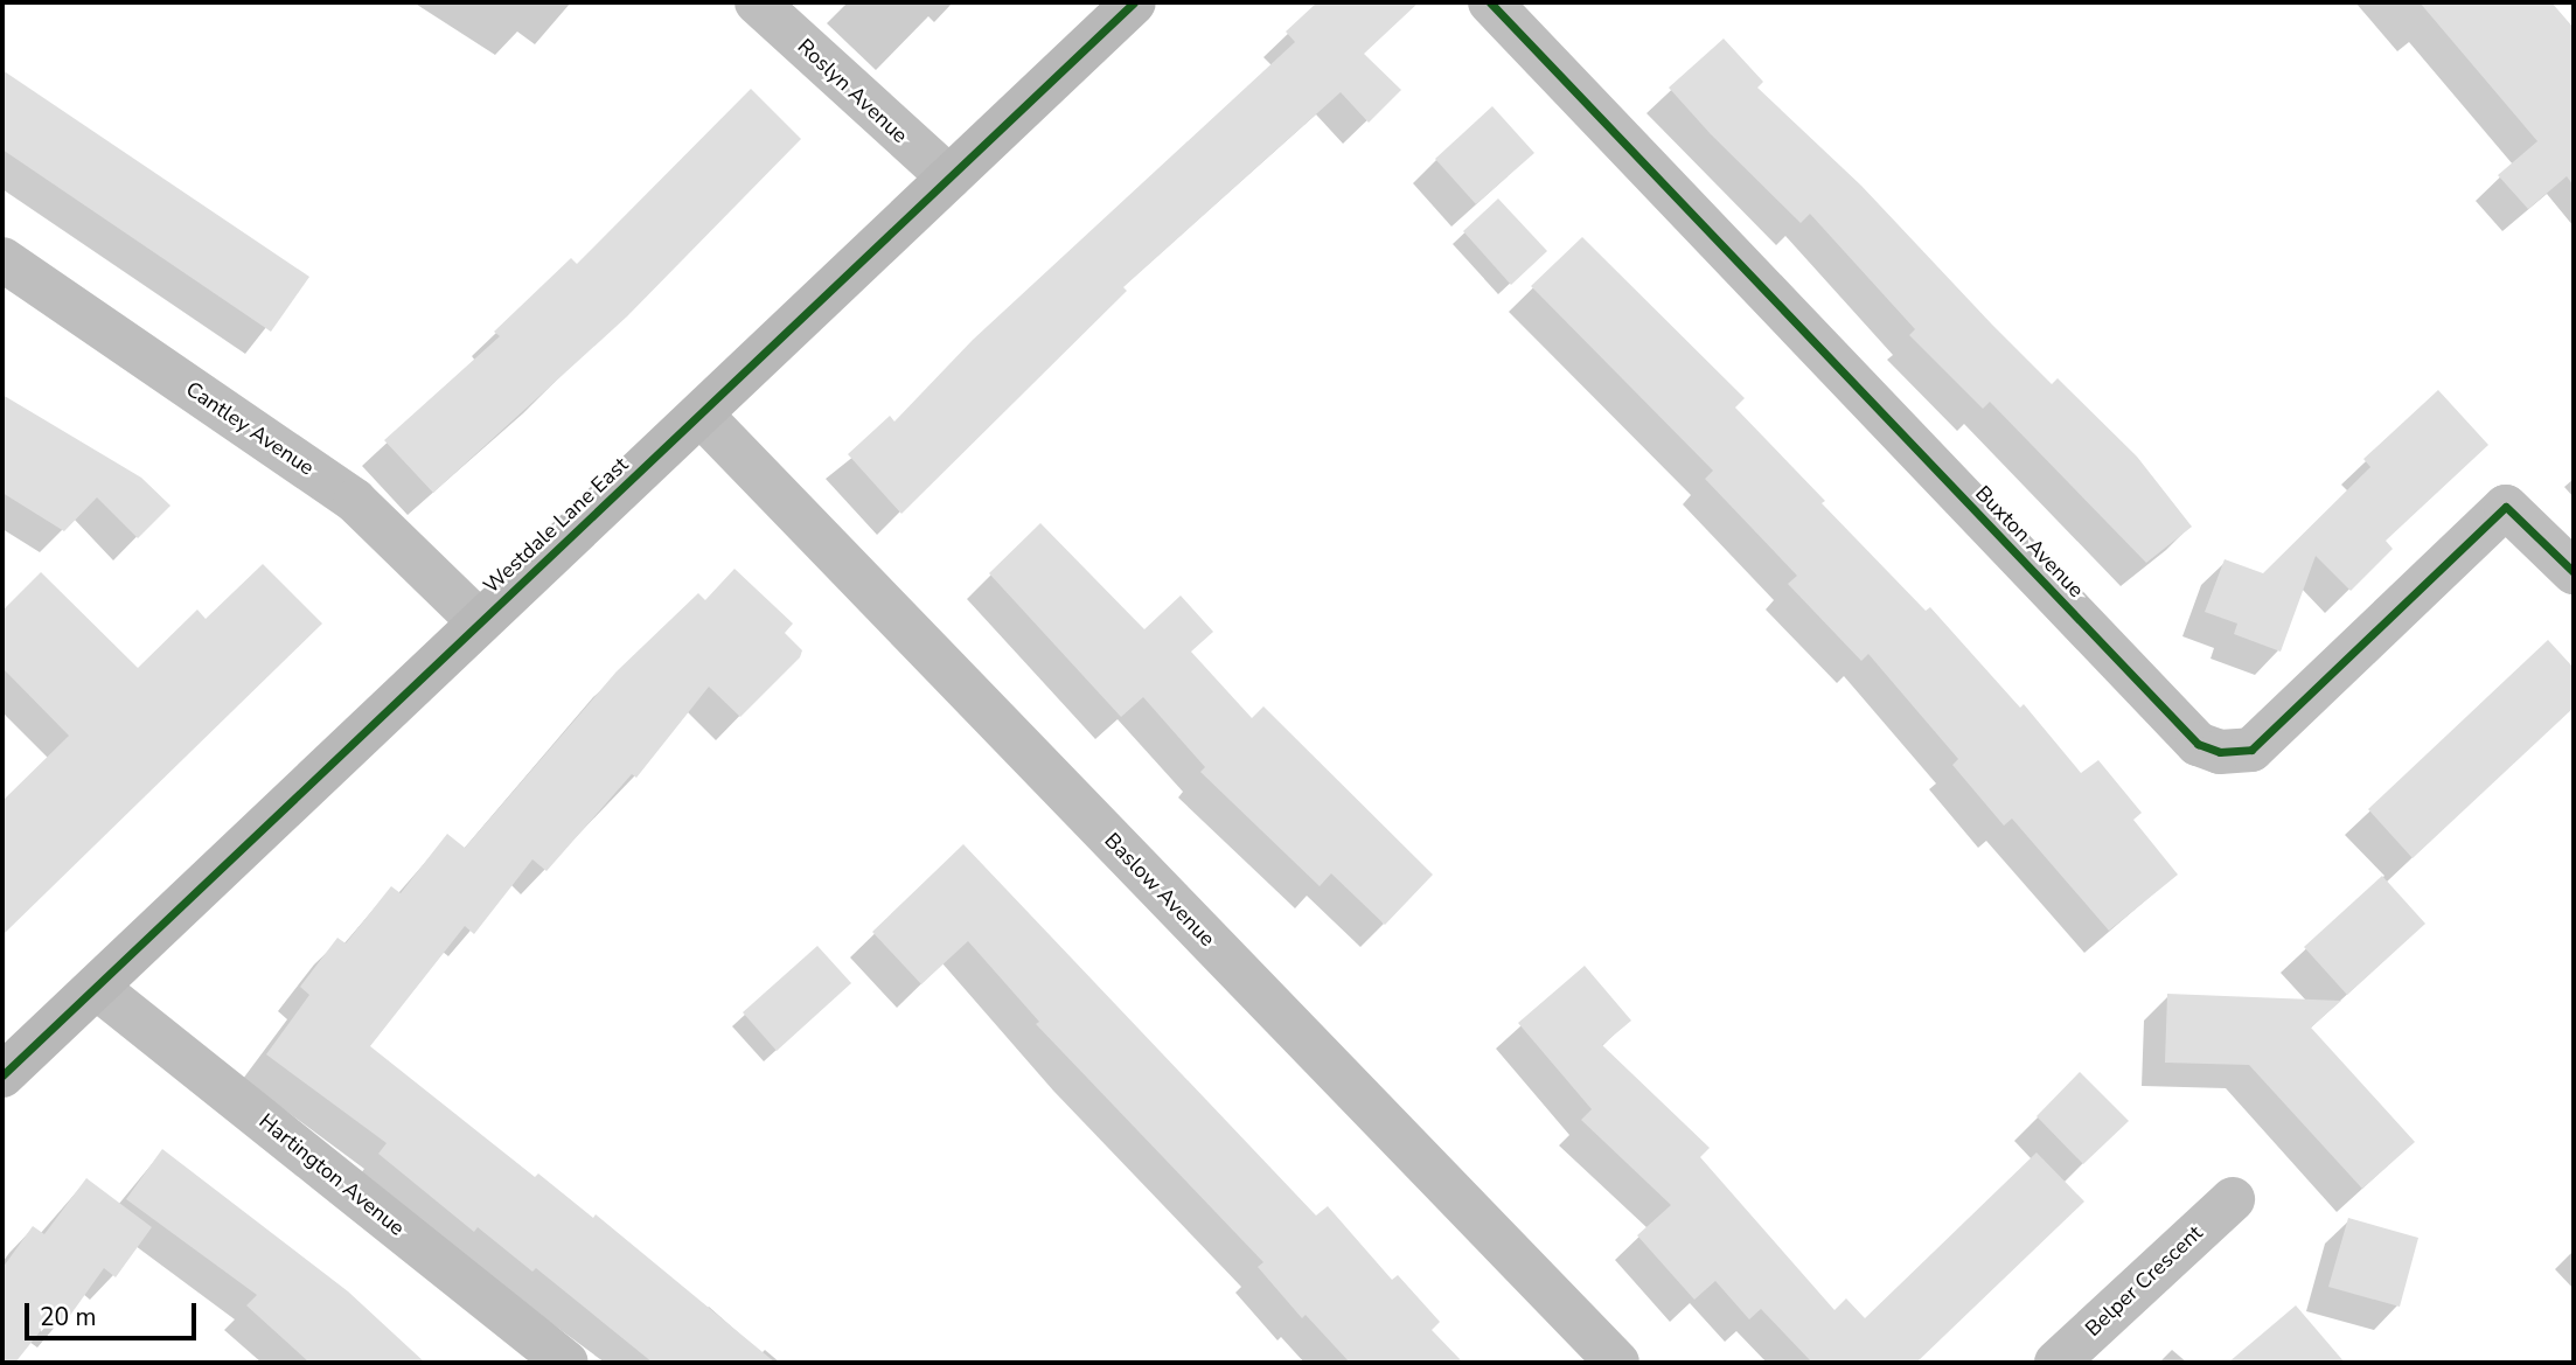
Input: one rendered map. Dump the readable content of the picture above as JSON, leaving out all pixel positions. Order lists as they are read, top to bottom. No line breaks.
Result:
{"streets":{"street":["Roslyn Avenue","Cantley Avenue","Westdale Lane East","Buxton Avenue","Baslow Avenue","Hartington Avenue","Belper Crescent"]},"crossings":[["Roslyn Avenue","Westdale Lane East"],["Cantley Avenue","Westdale Lane East"],["Westdale Lane East","Baslow Avenue"],["Westdale Lane East","Hartington Avenue"]],"scale_bar":"20 m"}
